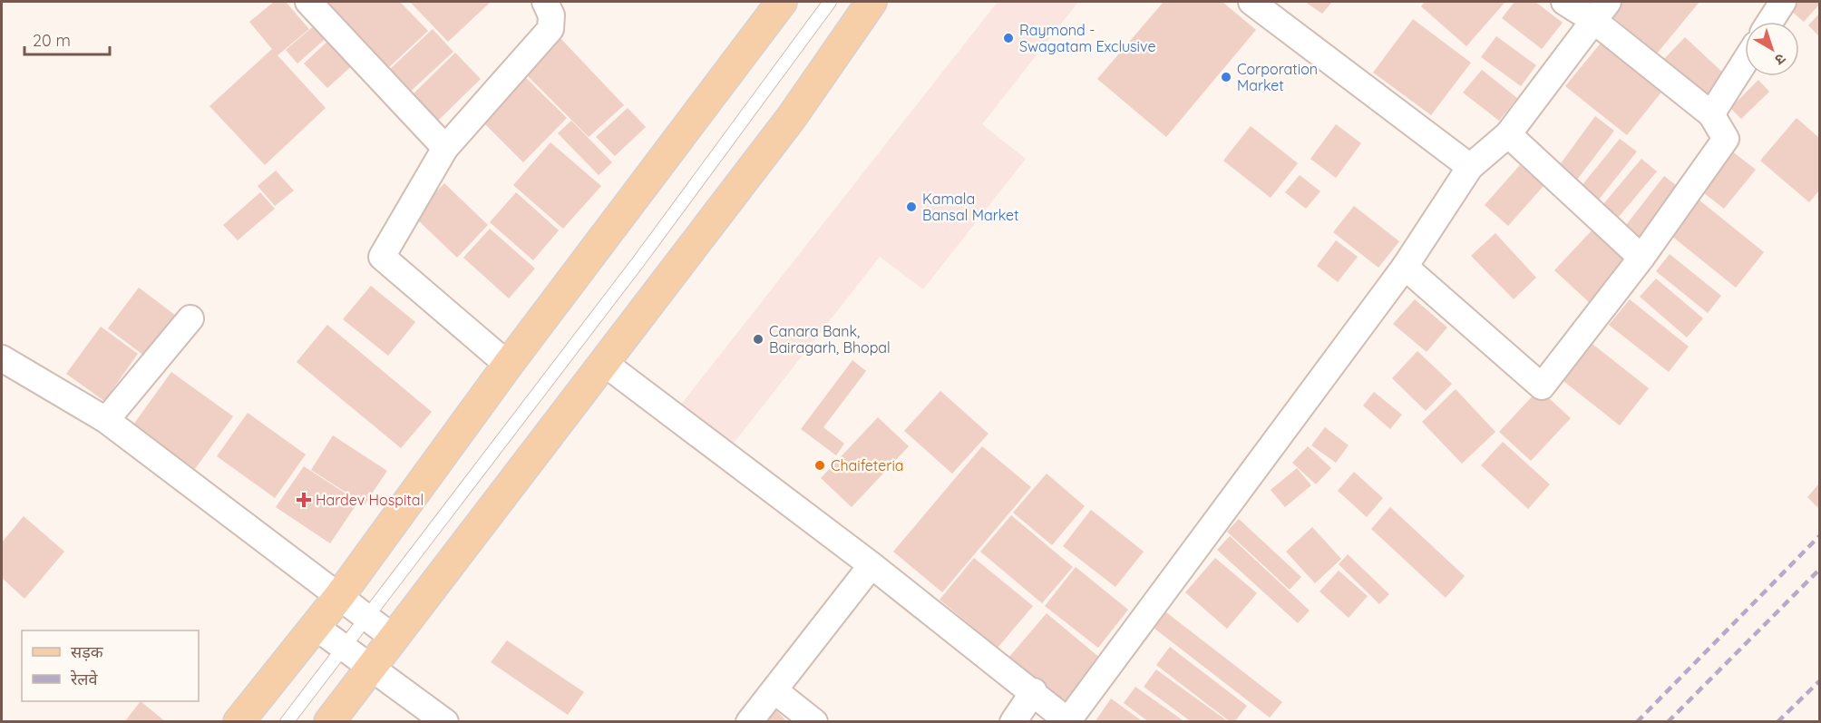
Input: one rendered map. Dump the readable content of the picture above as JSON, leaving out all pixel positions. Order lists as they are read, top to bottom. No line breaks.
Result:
{"places":{"other":["Raymond - Swagatam Exclusive","Corporation Market","Kamala Bansal Market","Canara Bank, Bairagarh, Bhopal","Chaifeteria"],"health":["Hardev Hospital"]},"legend":["सड़क","रेलवे"],"scale_bar":"20 m","north":"bottom right"}
